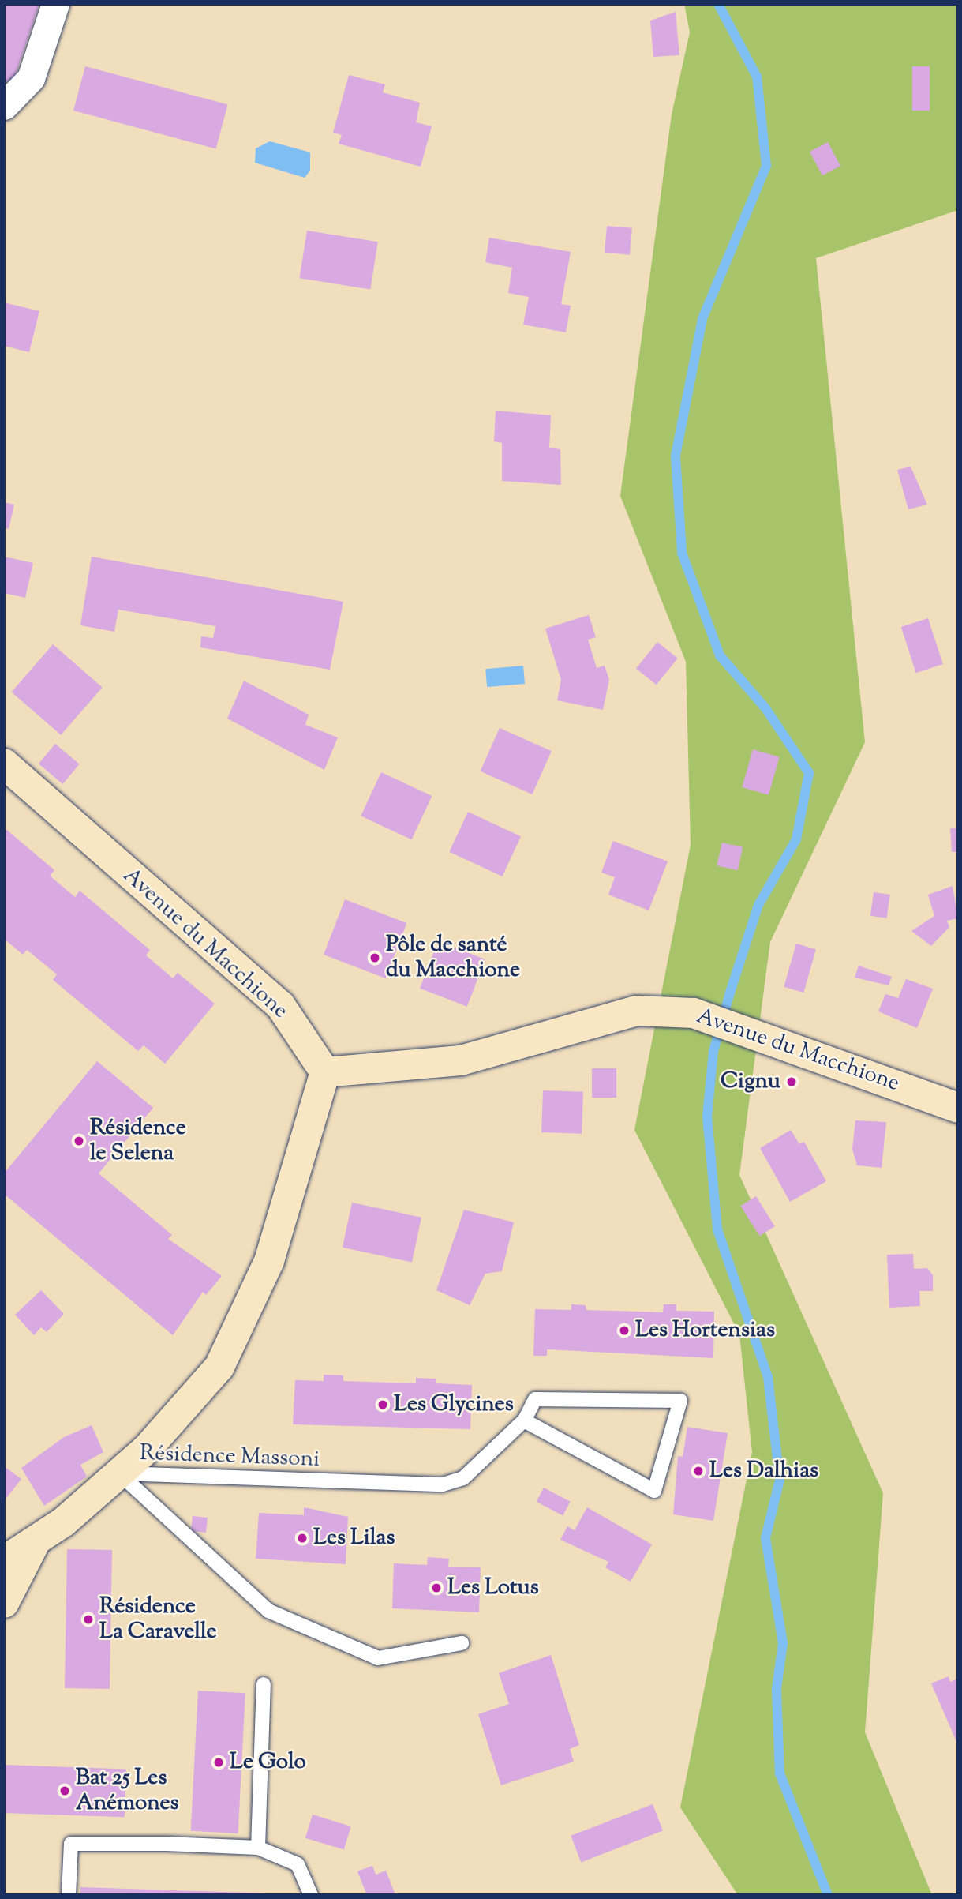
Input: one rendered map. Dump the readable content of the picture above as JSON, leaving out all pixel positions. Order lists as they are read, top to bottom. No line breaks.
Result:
{"streets":{"main road":["Avenue du Macchione"],"lane":["Résidence Massoni"]},"places":["Pôle de santé du Macchione","Cignu","Résidence le Selena","Les Hortensias","Les Glycines","Les Dalhias","Les Lilas","Les Lotus","Résidence La Caravelle","Le Golo","Bat 25 Les Anémones"]}
